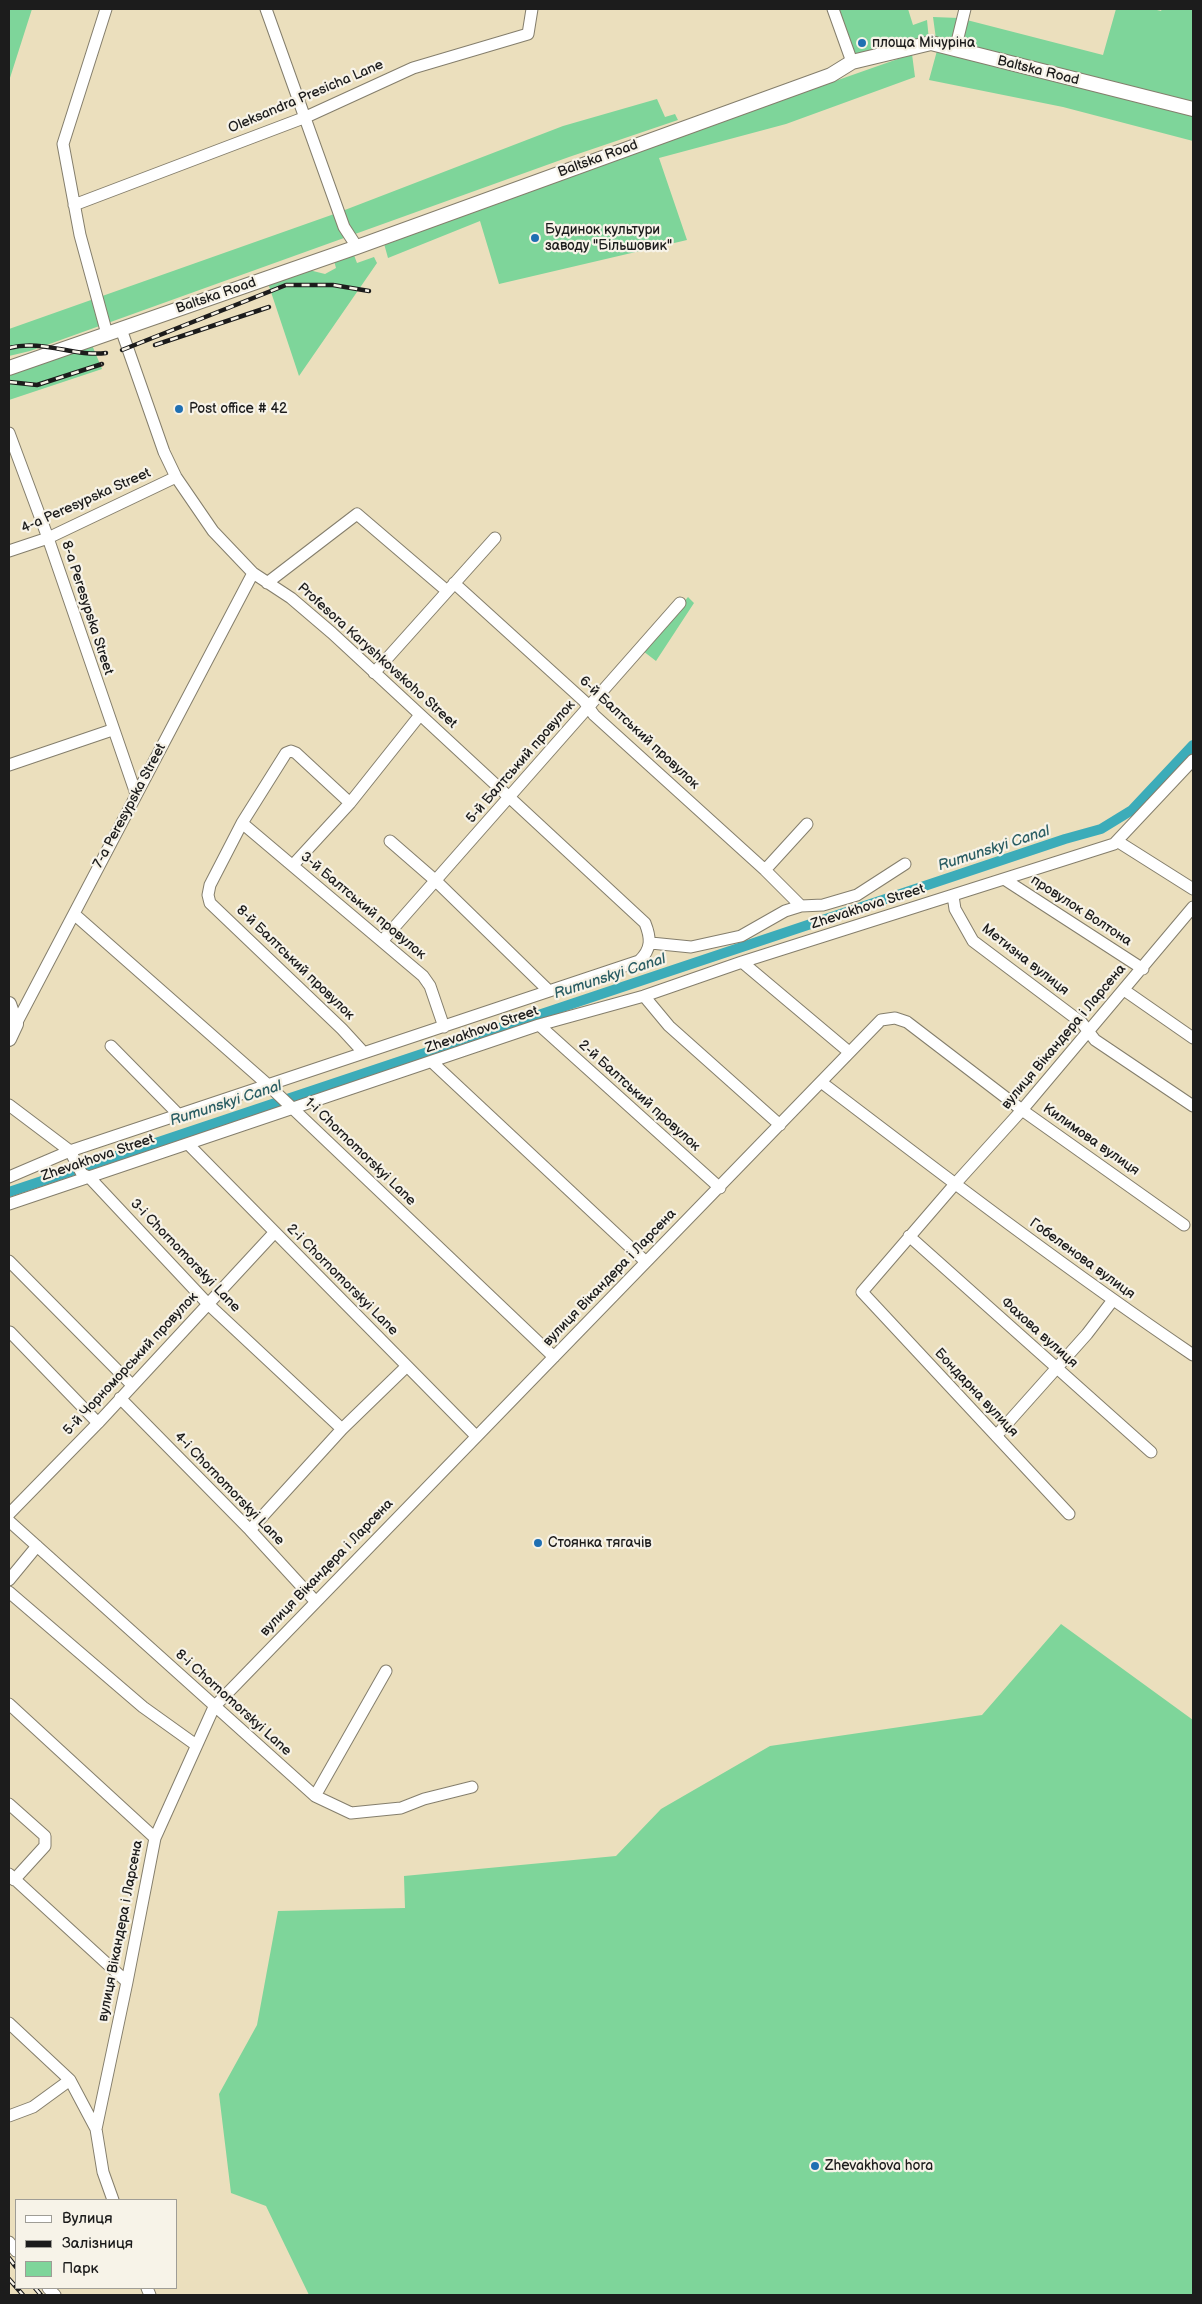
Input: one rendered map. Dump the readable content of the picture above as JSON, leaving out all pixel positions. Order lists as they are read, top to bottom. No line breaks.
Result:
{"streets":{"main road":["Baltska Road","7-a Peresypska Street"],"street":["Oleksandra Presicha Lane","4-a Peresypska Street","8-a Peresypska Street","Profesora Karyshkovskoho Street","6-й Балтський провулок","5-й Балтський провулок","3-й Балтський провулок","Zhevakhova Street","провулок Волтона","Метизна вулиця","8-й Балтський провулок","вулиця Вікандера і Ларсена","2-й Балтський провулок","Килимова вулиця","1-i Chornomorskyi Lane","3-i Chornomorskyi Lane","Гобеленова вулиця","2-i Chornomorskyi Lane","Фахова вулиця","5-й Чорноморський провулок","Бондарна вулиця","4-i Chornomorskyi Lane","8-i Chornomorskyi Lane"]},"crossings":[["Baltska Road","Profesora Karyshkovskoho Street"],["4-a Peresypska Street","8-a Peresypska Street"],["4-a Peresypska Street","Profesora Karyshkovskoho Street"],["8-a Peresypska Street","7-a Peresypska Street"],["Profesora Karyshkovskoho Street","6-й Балтський провулок"],["Profesora Karyshkovskoho Street","5-й Балтський провулок"],["Profesora Karyshkovskoho Street","7-a Peresypska Street"],["Profesora Karyshkovskoho Street","Zhevakhova Street"],["6-й Балтський провулок","5-й Балтський провулок"],["6-й Балтський провулок","Zhevakhova Street"],["5-й Балтський провулок","3-й Балтський провулок"],["7-a Peresypska Street","1-i Chornomorskyi Lane"],["3-й Балтський провулок","Zhevakhova Street"],["3-й Балтський провулок","8-й Балтський провулок"],["Zhevakhova Street","провулок Волтона"],["Zhevakhova Street","Метизна вулиця"],["Zhevakhova Street","8-й Балтський провулок"],["Zhevakhova Street","2-й Балтський провулок"],["Zhevakhova Street","1-i Chornomorskyi Lane"],["Zhevakhova Street","3-i Chornomorskyi Lane"],["Zhevakhova Street","2-i Chornomorskyi Lane"],["провулок Волтона","вулиця Вікандера і Ларсена"],["Метизна вулиця","вулиця Вікандера і Ларсена"],["вулиця Вікандера і Ларсена","2-й Балтський провулок"],["вулиця Вікандера і Ларсена","Килимова вулиця"],["вулиця Вікандера і Ларсена","1-i Chornomorskyi Lane"],["вулиця Вікандера і Ларсена","Гобеленова вулиця"],["вулиця Вікандера і Ларсена","2-i Chornomorskyi Lane"],["вулиця Вікандера і Ларсена","Фахова вулиця"],["вулиця Вікандера і Ларсена","Бондарна вулиця"],["вулиця Вікандера і Ларсена","4-i Chornomorskyi Lane"],["вулиця Вікандера і Ларсена","8-i Chornomorskyi Lane"],["3-i Chornomorskyi Lane","5-й Чорноморський провулок"],["2-i Chornomorskyi Lane","5-й Чорноморський провулок"],["5-й Чорноморський провулок","4-i Chornomorskyi Lane"]],"water":["Rumunskyi Canal"],"places":["площа Мічуріна","Будинок культури заводу \"Більшовик\"","Post office # 42","Стоянка тягачів","Zhevakhova hora"],"legend":["Вулиця","Залізниця","Парк"]}
